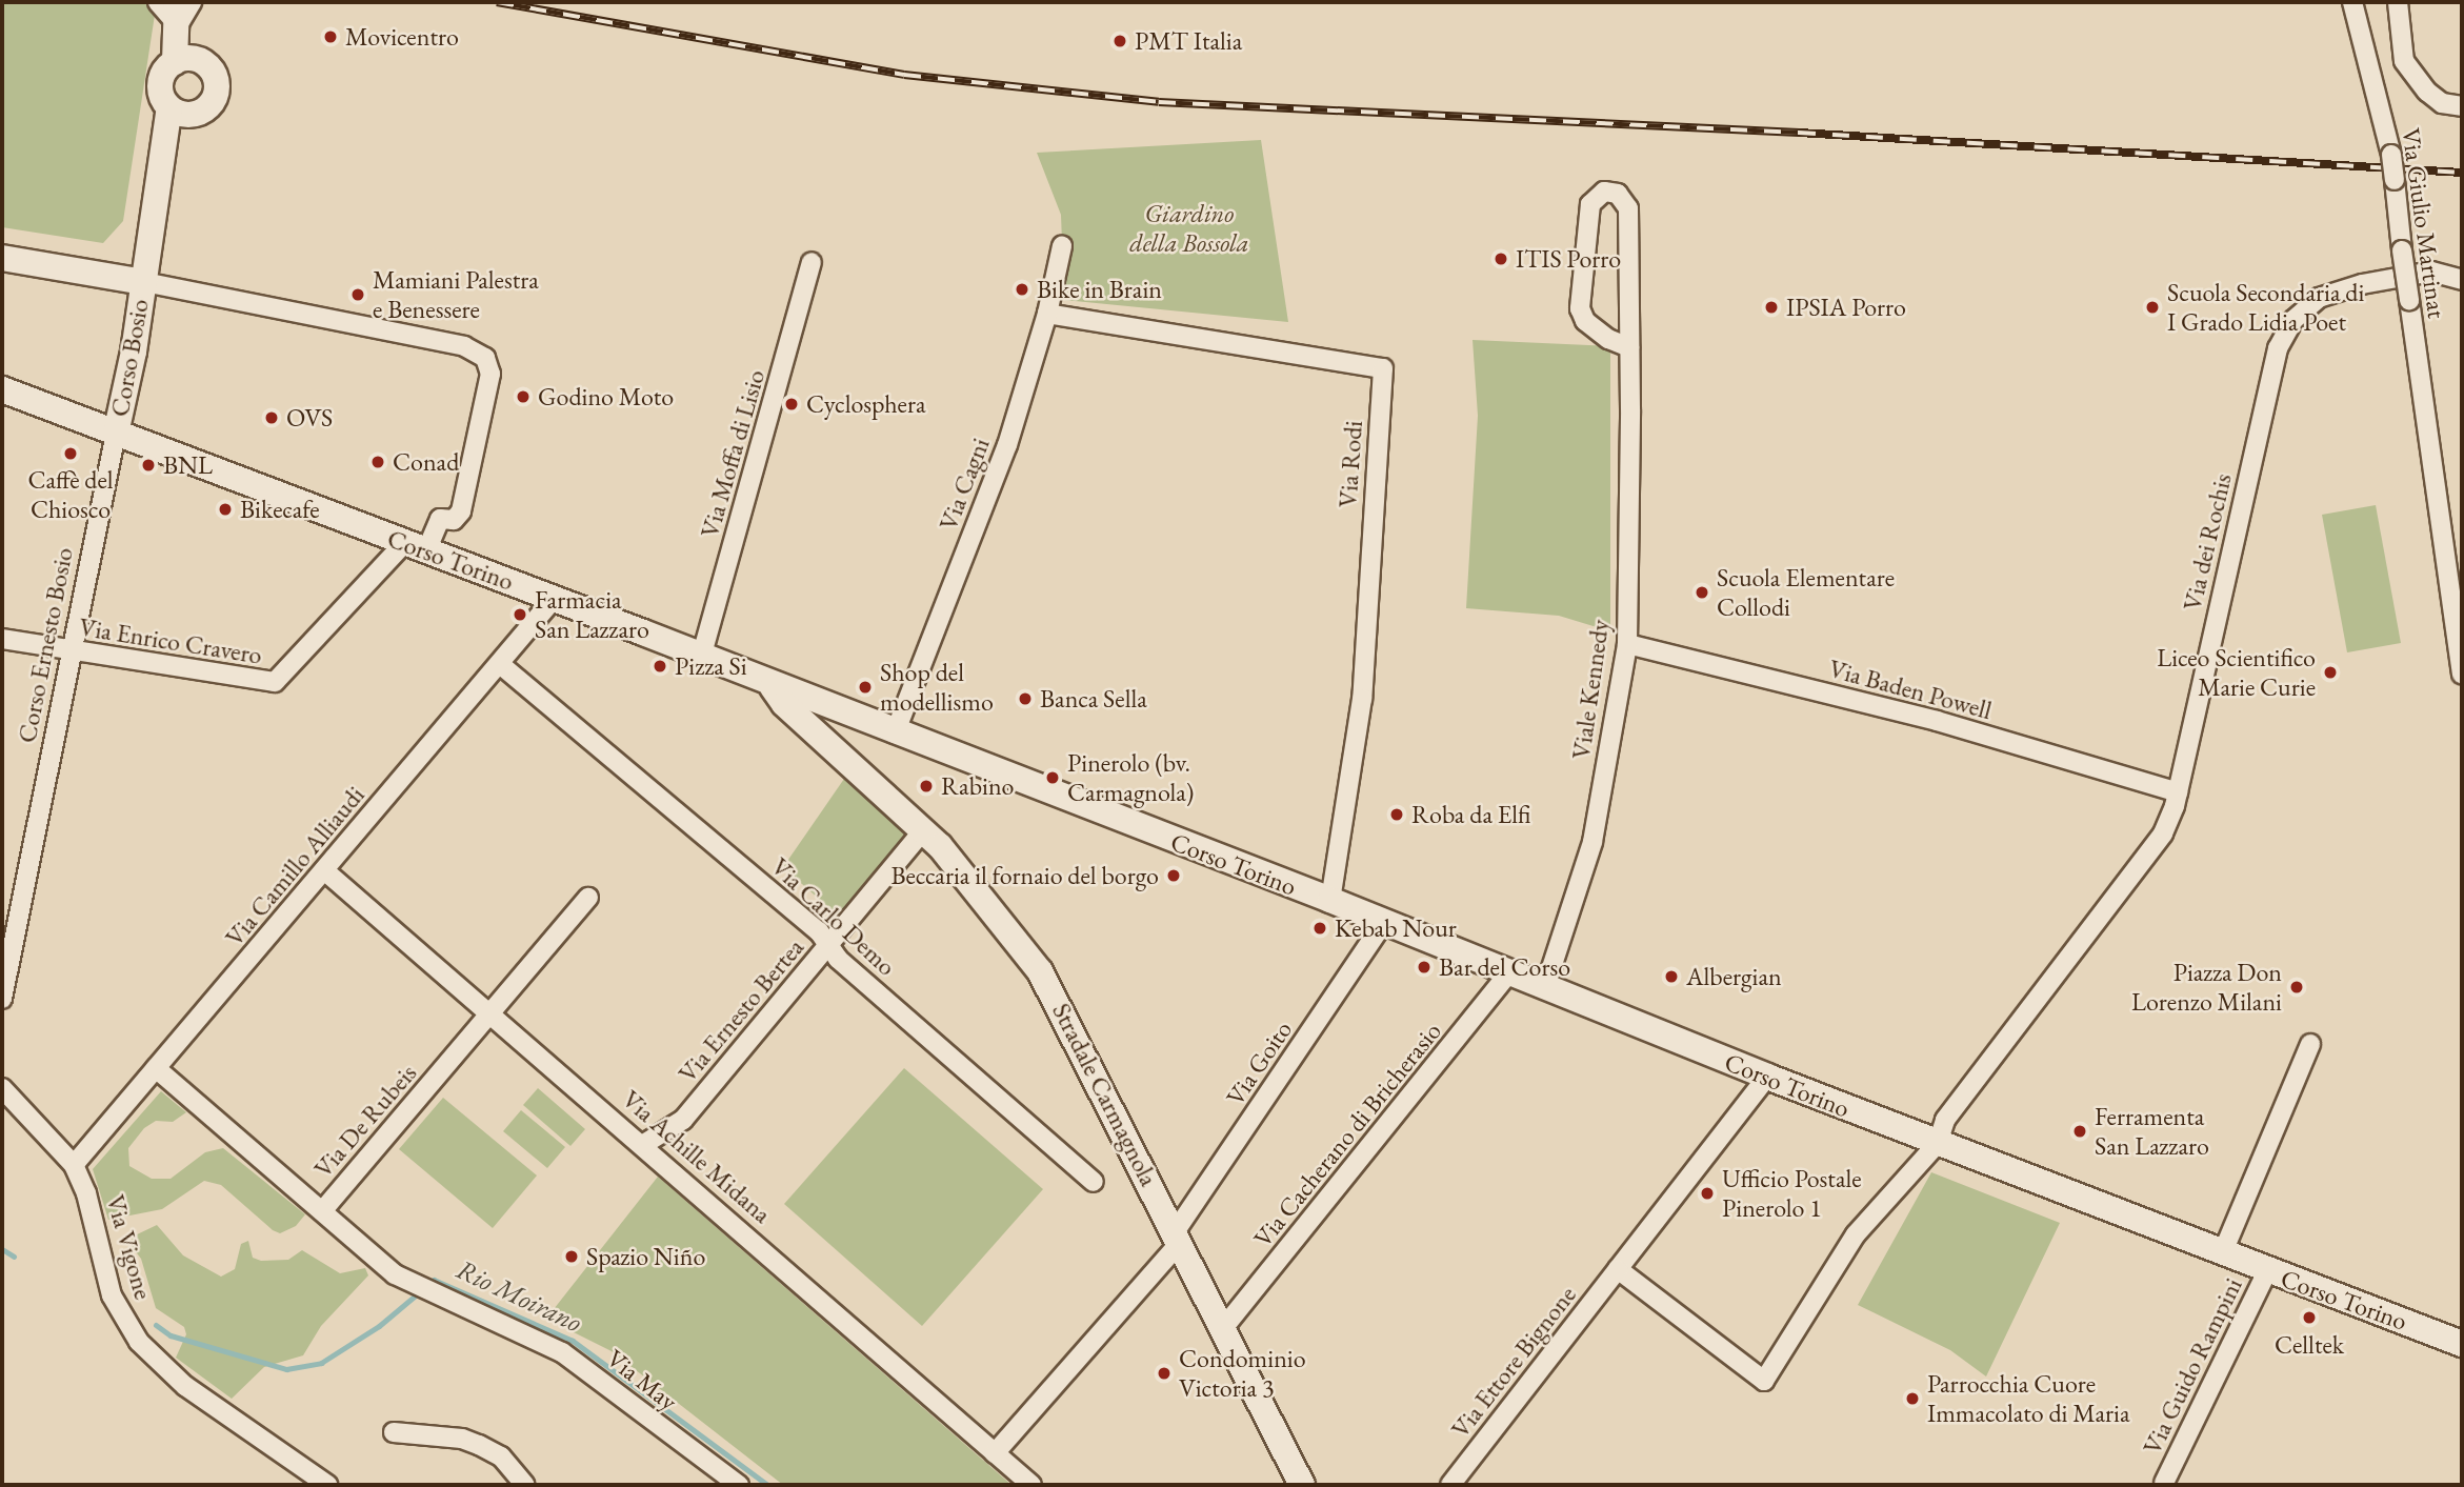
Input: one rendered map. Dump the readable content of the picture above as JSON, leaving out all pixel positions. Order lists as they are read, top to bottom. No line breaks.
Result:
{"streets":{"main road":["Corso Bosio","Corso Torino","Stradale Carmagnola"],"street":["Via Giulio Martinat","Via Moffa di Lisio","Via Rodi","Via Cagni","Via dei Rochis","Via Enrico Cravero","Corso Ernesto Bosio","Viale Kennedy","Via Baden Powell","Via Camillo Alliaudi","Via Carlo Demo","Via Ernesto Bertea","Via Goito","Via De Rubeis","Via Cacherano di Bricherasio","Via Achille Midana","Via Vigone","Via Ettore Bignone","Via Guido Rampini","Via May"]},"crossings":[["Corso Bosio","Corso Torino"],["Corso Bosio","Corso Ernesto Bosio"],["Via Moffa di Lisio","Corso Torino"],["Via Rodi","Via Cagni"],["Via Rodi","Corso Torino"],["Via Cagni","Corso Torino"],["Via dei Rochis","Corso Torino"],["Via dei Rochis","Via Baden Powell"],["Via dei Rochis","Via Ettore Bignone"],["Corso Torino","Via Enrico Cravero"],["Corso Torino","Corso Ernesto Bosio"],["Corso Torino","Viale Kennedy"],["Corso Torino","Via Camillo Alliaudi"],["Corso Torino","Via Goito"],["Corso Torino","Stradale Carmagnola"],["Corso Torino","Via Cacherano di Bricherasio"],["Corso Torino","Via Ettore Bignone"],["Corso Torino","Via Guido Rampini"],["Via Enrico Cravero","Corso Ernesto Bosio"],["Viale Kennedy","Via Baden Powell"],["Via Camillo Alliaudi","Via Carlo Demo"],["Via Camillo Alliaudi","Via De Rubeis"],["Via Camillo Alliaudi","Via Achille Midana"],["Via Camillo Alliaudi","Via Vigone"],["Via Carlo Demo","Via Ernesto Bertea"],["Via Ernesto Bertea","Stradale Carmagnola"],["Via Ernesto Bertea","Via Achille Midana"],["Via Goito","Stradale Carmagnola"],["Via Goito","Via Achille Midana"],["Stradale Carmagnola","Via Cacherano di Bricherasio"],["Via De Rubeis","Via Achille Midana"],["Via De Rubeis","Via May"]],"water":["Rio Moirano"],"parks":["Giardino della Bossola"],"places":["Movicentro","PMT Italia","ITIS Porro","Bike in Brain","Mamiani Palestra e Benessere","IPSIA Porro","Scuola Secondaria di I Grado Lidia Poet","Godino Moto","Cyclosphera","OVS","Caffè del Chiosco","Conad","BNL","Bikecafe","Scuola Elementare Collodi","Farmacia San Lazzaro","Pizza Si","Liceo Scientifico Marie Curie","Shop del modellismo","Banca Sella","Pinerolo (bv. Carmagnola)","Rabino","Roba da Elfi","Beccaria il fornaio del borgo","Kebab Nour","Bar del Corso","Albergian","Piazza Don Lorenzo Milani","Ferramenta San Lazzaro","Ufficio Postale Pinerolo 1","Spazio Niño","Celltek","Condominio Victoria 3","Parrocchia Cuore Immacolato di Maria"]}
